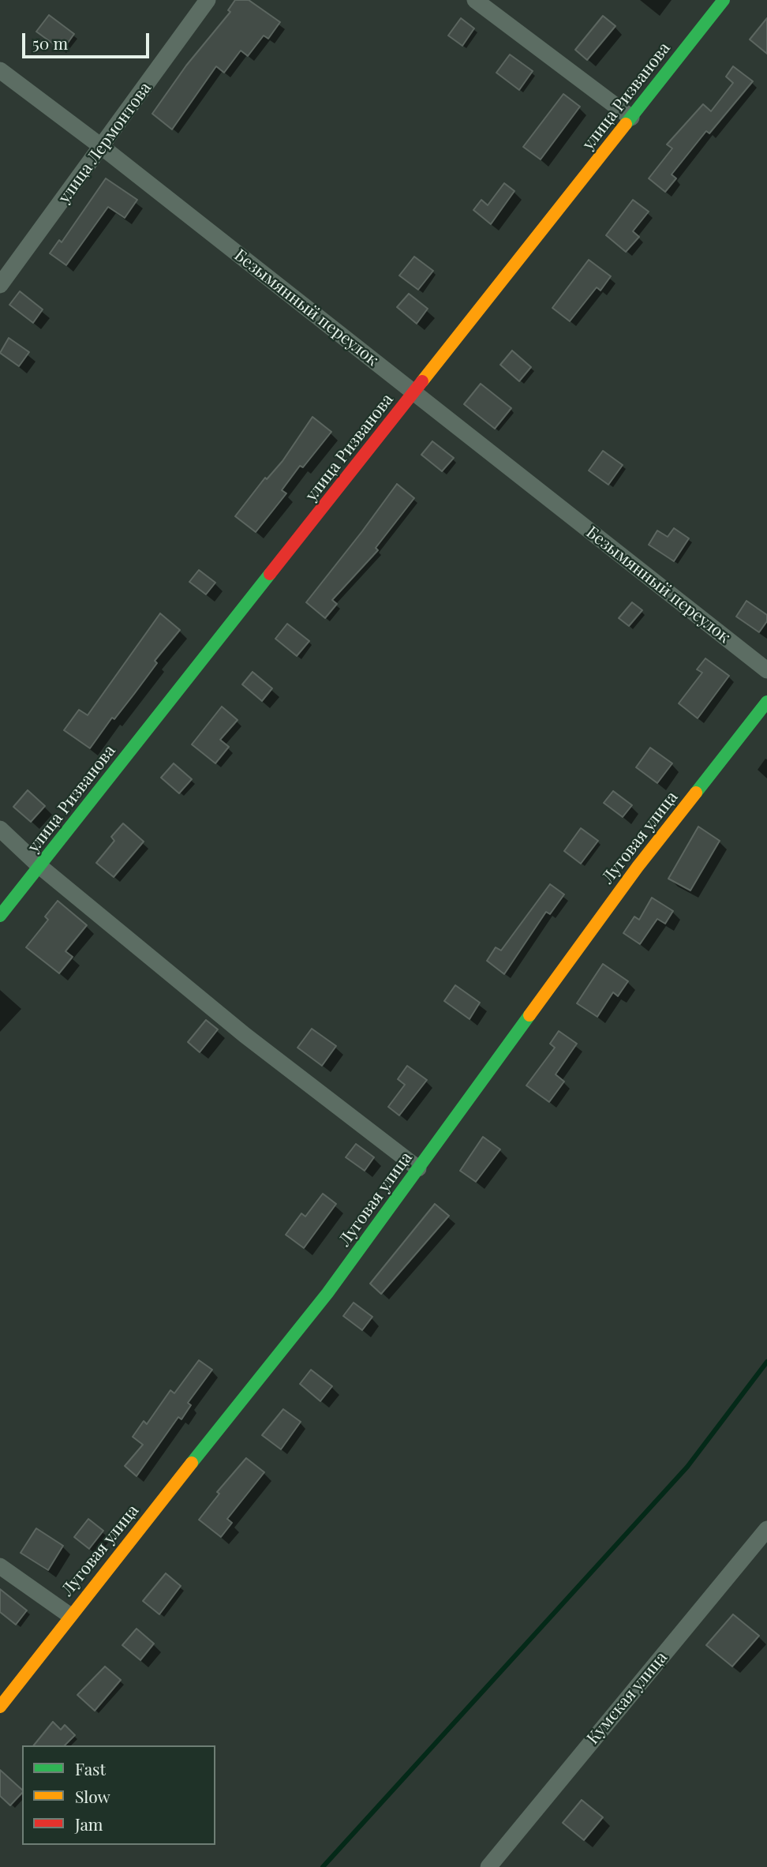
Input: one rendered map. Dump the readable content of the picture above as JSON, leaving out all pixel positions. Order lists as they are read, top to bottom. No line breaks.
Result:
{"streets":{"street":["улица Ризванова","улица Лермонтова","Безымянный переулок","Луговая улица","Кумская улица"]},"crossings":[["улица Ризванова","Безымянный переулок"],["улица Лермонтова","Безымянный переулок"]],"legend":["Fast","Slow","Jam"],"scale_bar":"50 m"}
